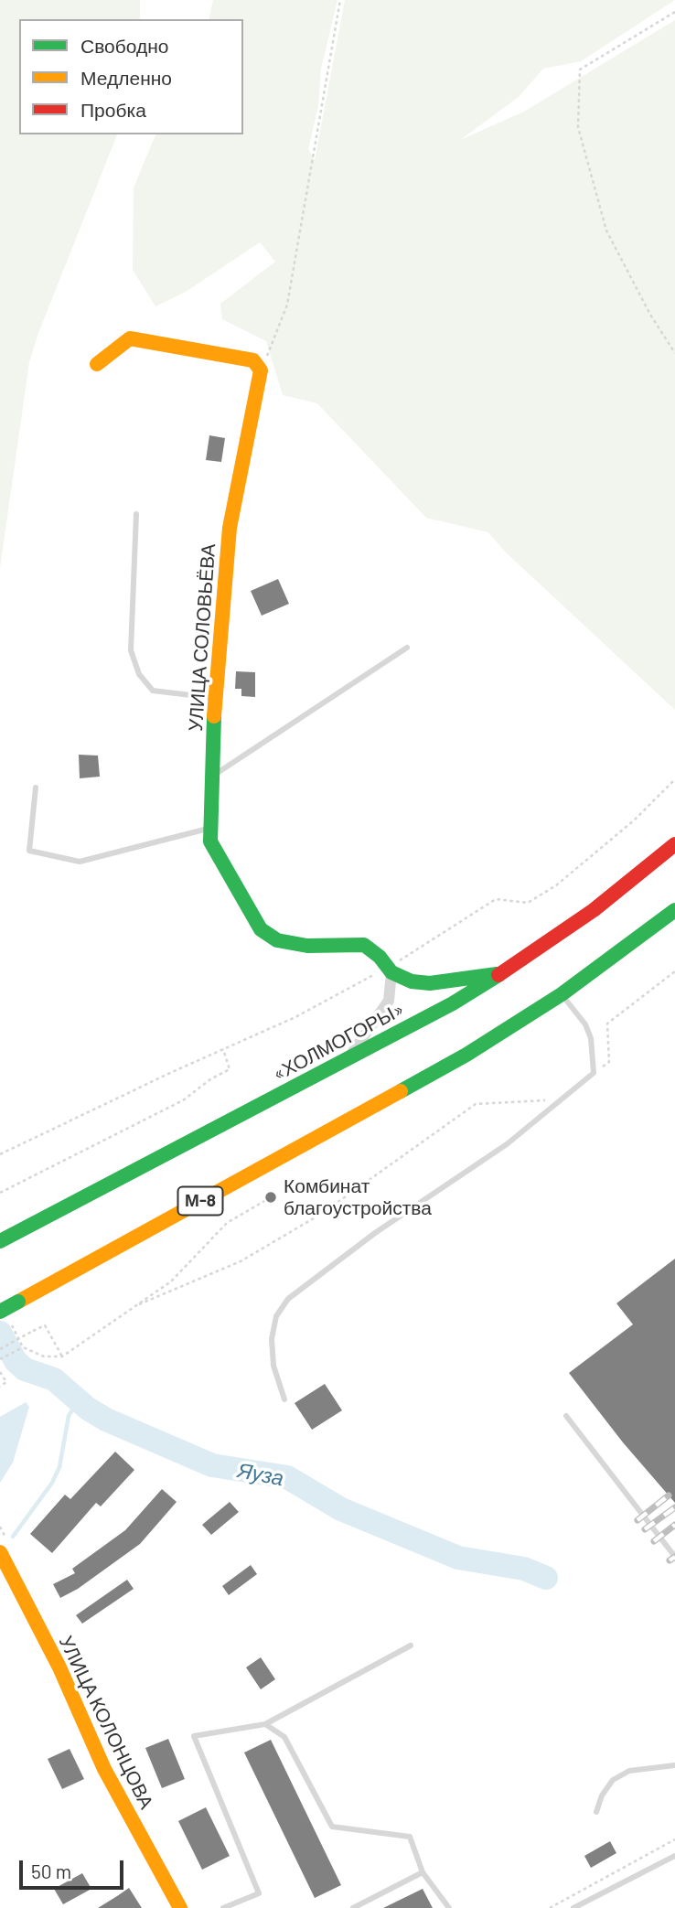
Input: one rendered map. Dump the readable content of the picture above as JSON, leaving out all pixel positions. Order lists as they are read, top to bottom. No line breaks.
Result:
{"streets":{"main road":["УЛИЦА СОЛОВЬЁВА","«ХОЛМОГОРЫ»","М-8","УЛИЦА КОЛОНЦОВА"]},"crossings":[["УЛИЦА СОЛОВЬЁВА","«ХОЛМОГОРЫ»"]],"water":["Яуза"],"places":["Комбинат благоустройства"],"legend":["Свободно","Медленно","Пробка"],"scale_bar":"50 m"}
